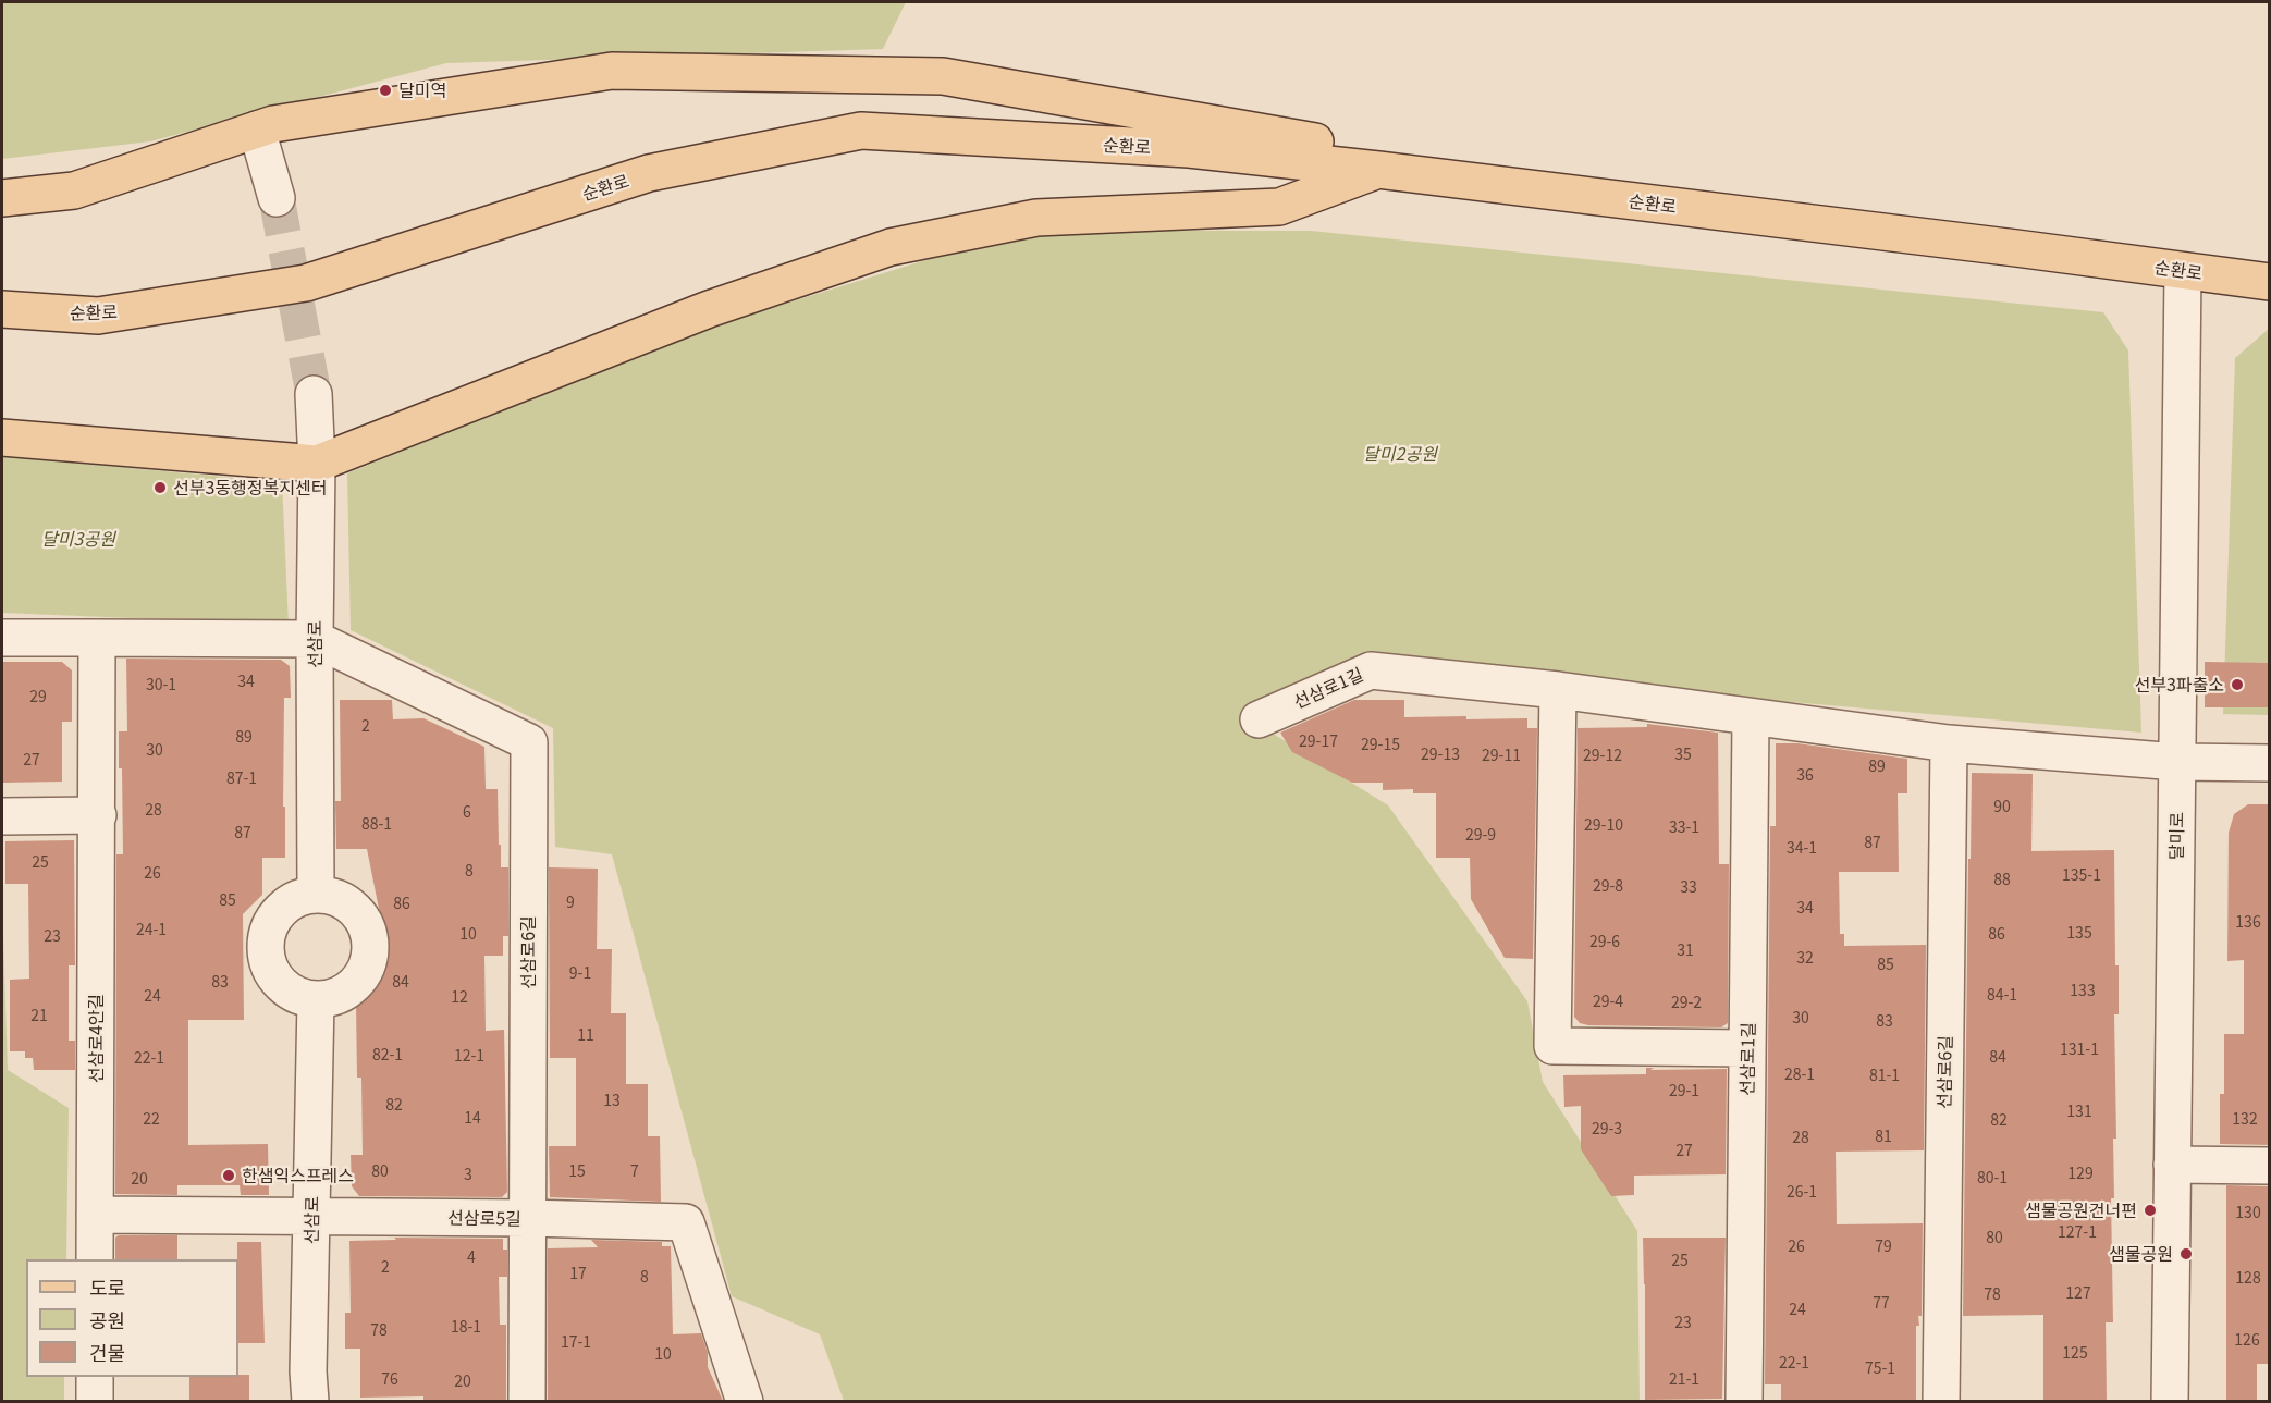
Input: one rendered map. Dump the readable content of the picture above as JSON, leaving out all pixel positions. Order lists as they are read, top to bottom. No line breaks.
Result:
{"streets":{"main road":["순환로"],"street":["선삼로","선삼로1길","달미로","선삼로6길","선삼로4안길","선삼로5길"]},"crossings":[["순환로","달미로"],["선삼로","선삼로6길"],["선삼로","선삼로5길"],["선삼로1길","달미로"],["선삼로1길","선삼로6길"],["선삼로6길","선삼로5길"],["선삼로4안길","선삼로5길"]],"parks":["달미2공원","달미3공원"],"places":["달미역","선부3동행정복지센터","선부3파출소","한샘익스프레스","샘물공원건너편","샘물공원"],"house_numbers":["34","30-1","29","2","89","29-17","29-15","30","29-13","35","29-11","29-12","27","89","36","87-1","90","28","6","88-1","29-10","33-1","87","29-9","87","34-1","25","8","26","135-1","88","29-8","33","85","9","86","34","136","24-1","135","10","86","23","29-6","31","32","85","9-1","83","84","133","84-1","24","12","29-4","29-2","21","30","83","11","131-1","82-1","12-1","84","22-1","28-1","81-1","29-1","13","82","131","14","22","132","82","29-3","81","28","27","80","15","7","129","3","80-1","20","26-1","130","127-1","80","26","79","4","25","2","17","8","128","127","78","77","24","23","18-1","78","126","17-1","125","10","22-1","75-1","76","21-1","20"],"legend":["도로","공원","건물"]}
